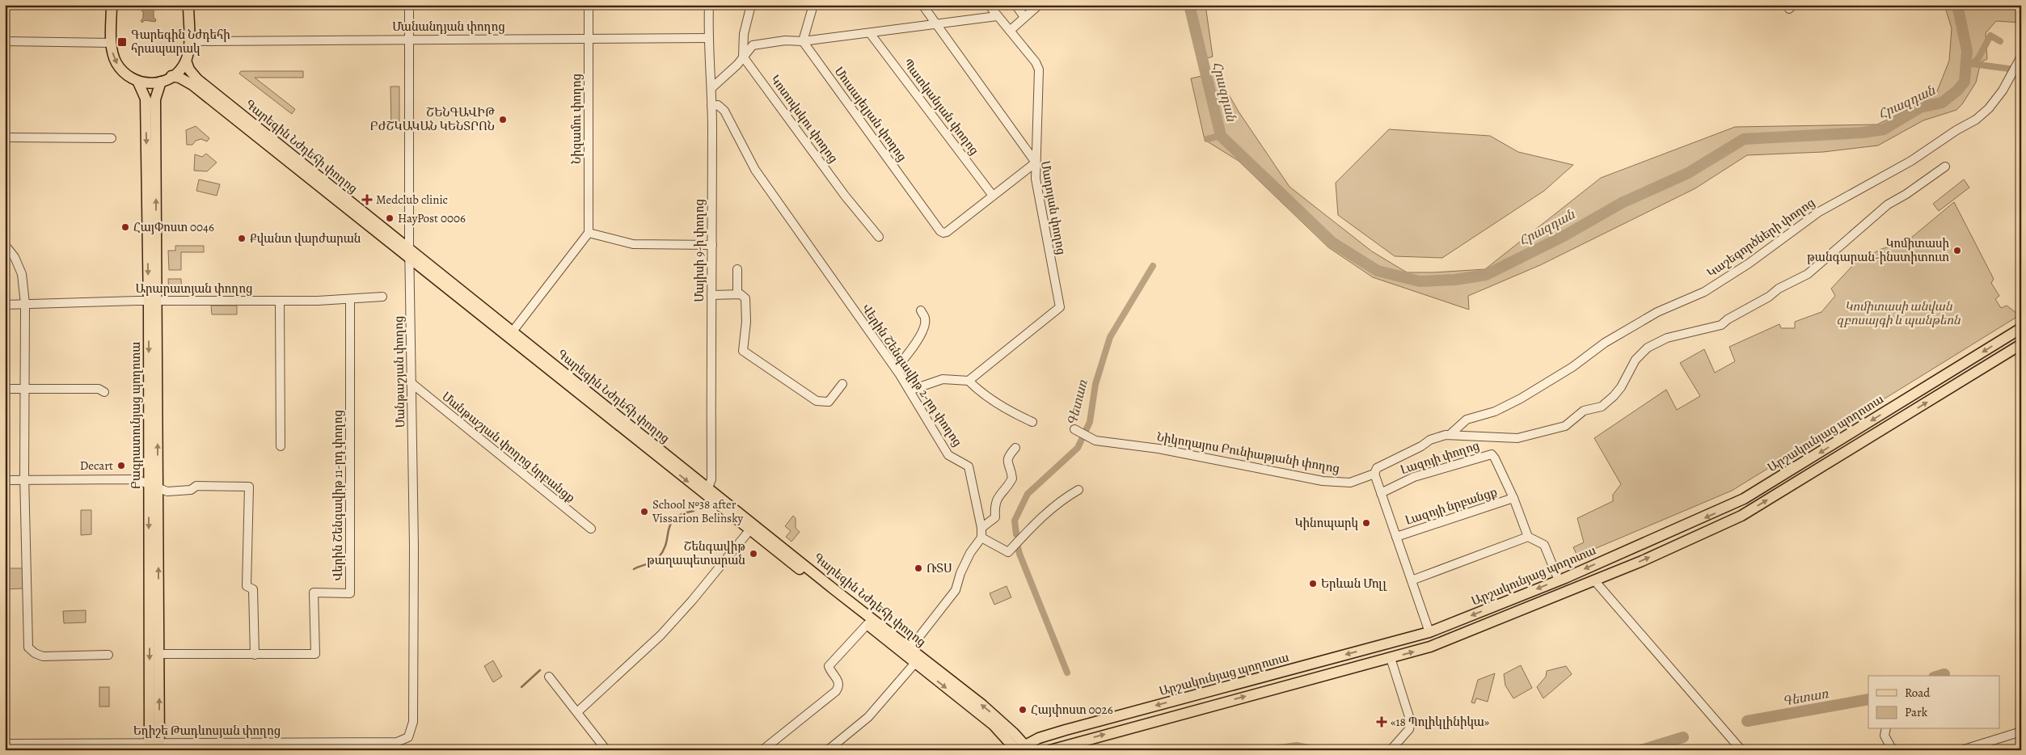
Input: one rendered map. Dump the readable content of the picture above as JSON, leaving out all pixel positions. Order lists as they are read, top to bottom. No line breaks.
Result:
{"streets":{"main road":["Գարեգին Նժդեհի փողոց","Բագրատունյաց պողոտա","Արշակունյաց պողոտա"],"street":["Մանանդյան փողոց","Պատկանյան փողոց","Մուսայելյան փողոց","Նիզամու փողոց","Կոտովսկու փողոց","Մադոյան փողոց","Կաշեգործների փողոց","Մայիսի 9-ի փողոց","Արարատյան փողոց","Մանթաշյան փողոց","Վերին Շենգավիթ 2-րդ փողոց","Մանթաշյան փողոց նրբանցք","Նիկողայոս Բունիաթյանի փողոց","Լազոյի փողոց","Վերին Շենգավիթ 11-րդ փողոց","Լազոյի նրբանցք","Եղիշե Թադևոսյան փողոց"]},"crossings":[["Մանանդյան փողոց","Նիզամու փողոց"],["Մանանդյան փողոց","Մայիսի 9-ի փողոց"],["Մանանդյան փողոց","Մանթաշյան փողոց"],["Պատկանյան փողոց","Մուսայելյան փողոց"],["Գարեգին Նժդեհի փողոց","Մայիսի 9-ի փողոց"],["Գարեգին Նժդեհի փողոց","Մանթաշյան փողոց"],["Գարեգին Նժդեհի փողոց","Արշակունյաց պողոտա"],["Կաշեգործների փողոց","Նիկողայոս Բունիաթյանի փողոց"],["Մայիսի 9-ի փողոց","Վերին Շենգավիթ 2-րդ փողոց"],["Արարատյան փողոց","Բագրատունյաց պողոտա"],["Արարատյան փողոց","Վերին Շենգավիթ 11-րդ փողոց"],["Մանթաշյան փողոց","Մանթաշյան փողոց նրբանցք"],["Մանթաշյան փողոց","Եղիշե Թադևոսյան փողոց"],["Բագրատունյաց պողոտա","Եղիշե Թադևոսյան փողոց"],["Լազոյի փողոց","Լազոյի նրբանցք"]],"water":["Հրազդան","Գետառ"],"parks":["Կոմիտասի անվան զբոսայգի և պանթեոն"],"places":{"transit":["Գարեգին Նժդեհի հրապարակ"],"other":["ՇԵՆԳԱՎԻԹ ԲԺՇԿԱԿԱՆ ԿԵՆՏՐՈՆ","HayPost 0006","ՀայՓոստ 0046","Քվանտ վարժարան","Կոմիտասի թանգարան-ինստիտուտ","Decart","School №38 after Vissarion Belinsky","Կինոպարկ","Շենգավիթ թաղապետարան","ՌՏՍ","Երևան Մոլլ","Հայփոստ 0026"],"health":["Medclub clinic","«18 Պոլիկլինիկա»"]},"legend":["Road","Park"]}
